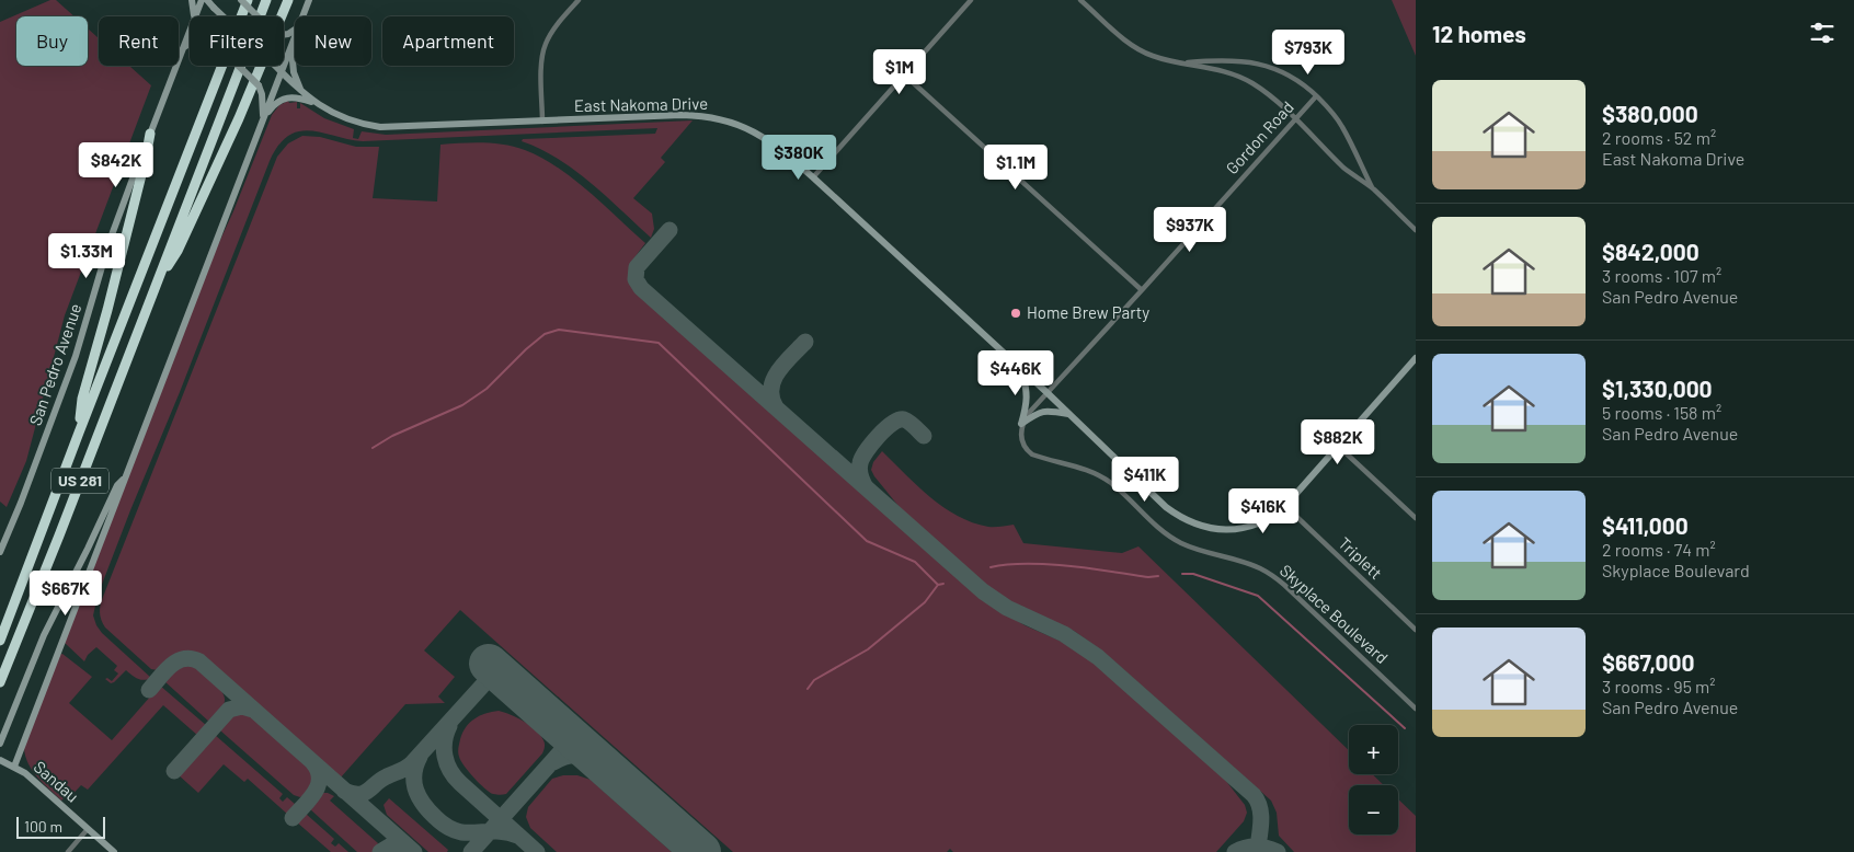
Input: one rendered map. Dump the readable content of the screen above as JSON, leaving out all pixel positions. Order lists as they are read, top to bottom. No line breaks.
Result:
{"streets":{"highway":["US 281"],"main road":["East Nakoma Drive","San Pedro Avenue","Sandau"],"street":["Gordon Road","Triplett","Skyplace Boulevard"]},"crossings":[["East Nakoma Drive","Gordon Road"],["East Nakoma Drive","Triplett"]],"places":["Home Brew Party"],"scale_bar":"100 m","page":{"heading":"12 homes","chip":["Buy","Rent","Filters","New","Apartment"],"price":["$793K","$1M","$380K","$842K","$1.1M","$937K","$1.33M","$446K","$882K","$411K","$416K","$667K"],"list":[{"name":"$380,000","note":"2 rooms · 52 m² · East Nakoma Drive"},{"name":"$842,000","note":"3 rooms · 107 m² · San Pedro Avenue"},{"name":"$1,330,000","note":"5 rooms · 158 m² · San Pedro Avenue"},{"name":"$411,000","note":"2 rooms · 74 m² · Skyplace Boulevard"},{"name":"$667,000","note":"3 rooms · 95 m² · San Pedro Avenue"}],"map_buttons":["+","−"],"scale":"100 m"}}
